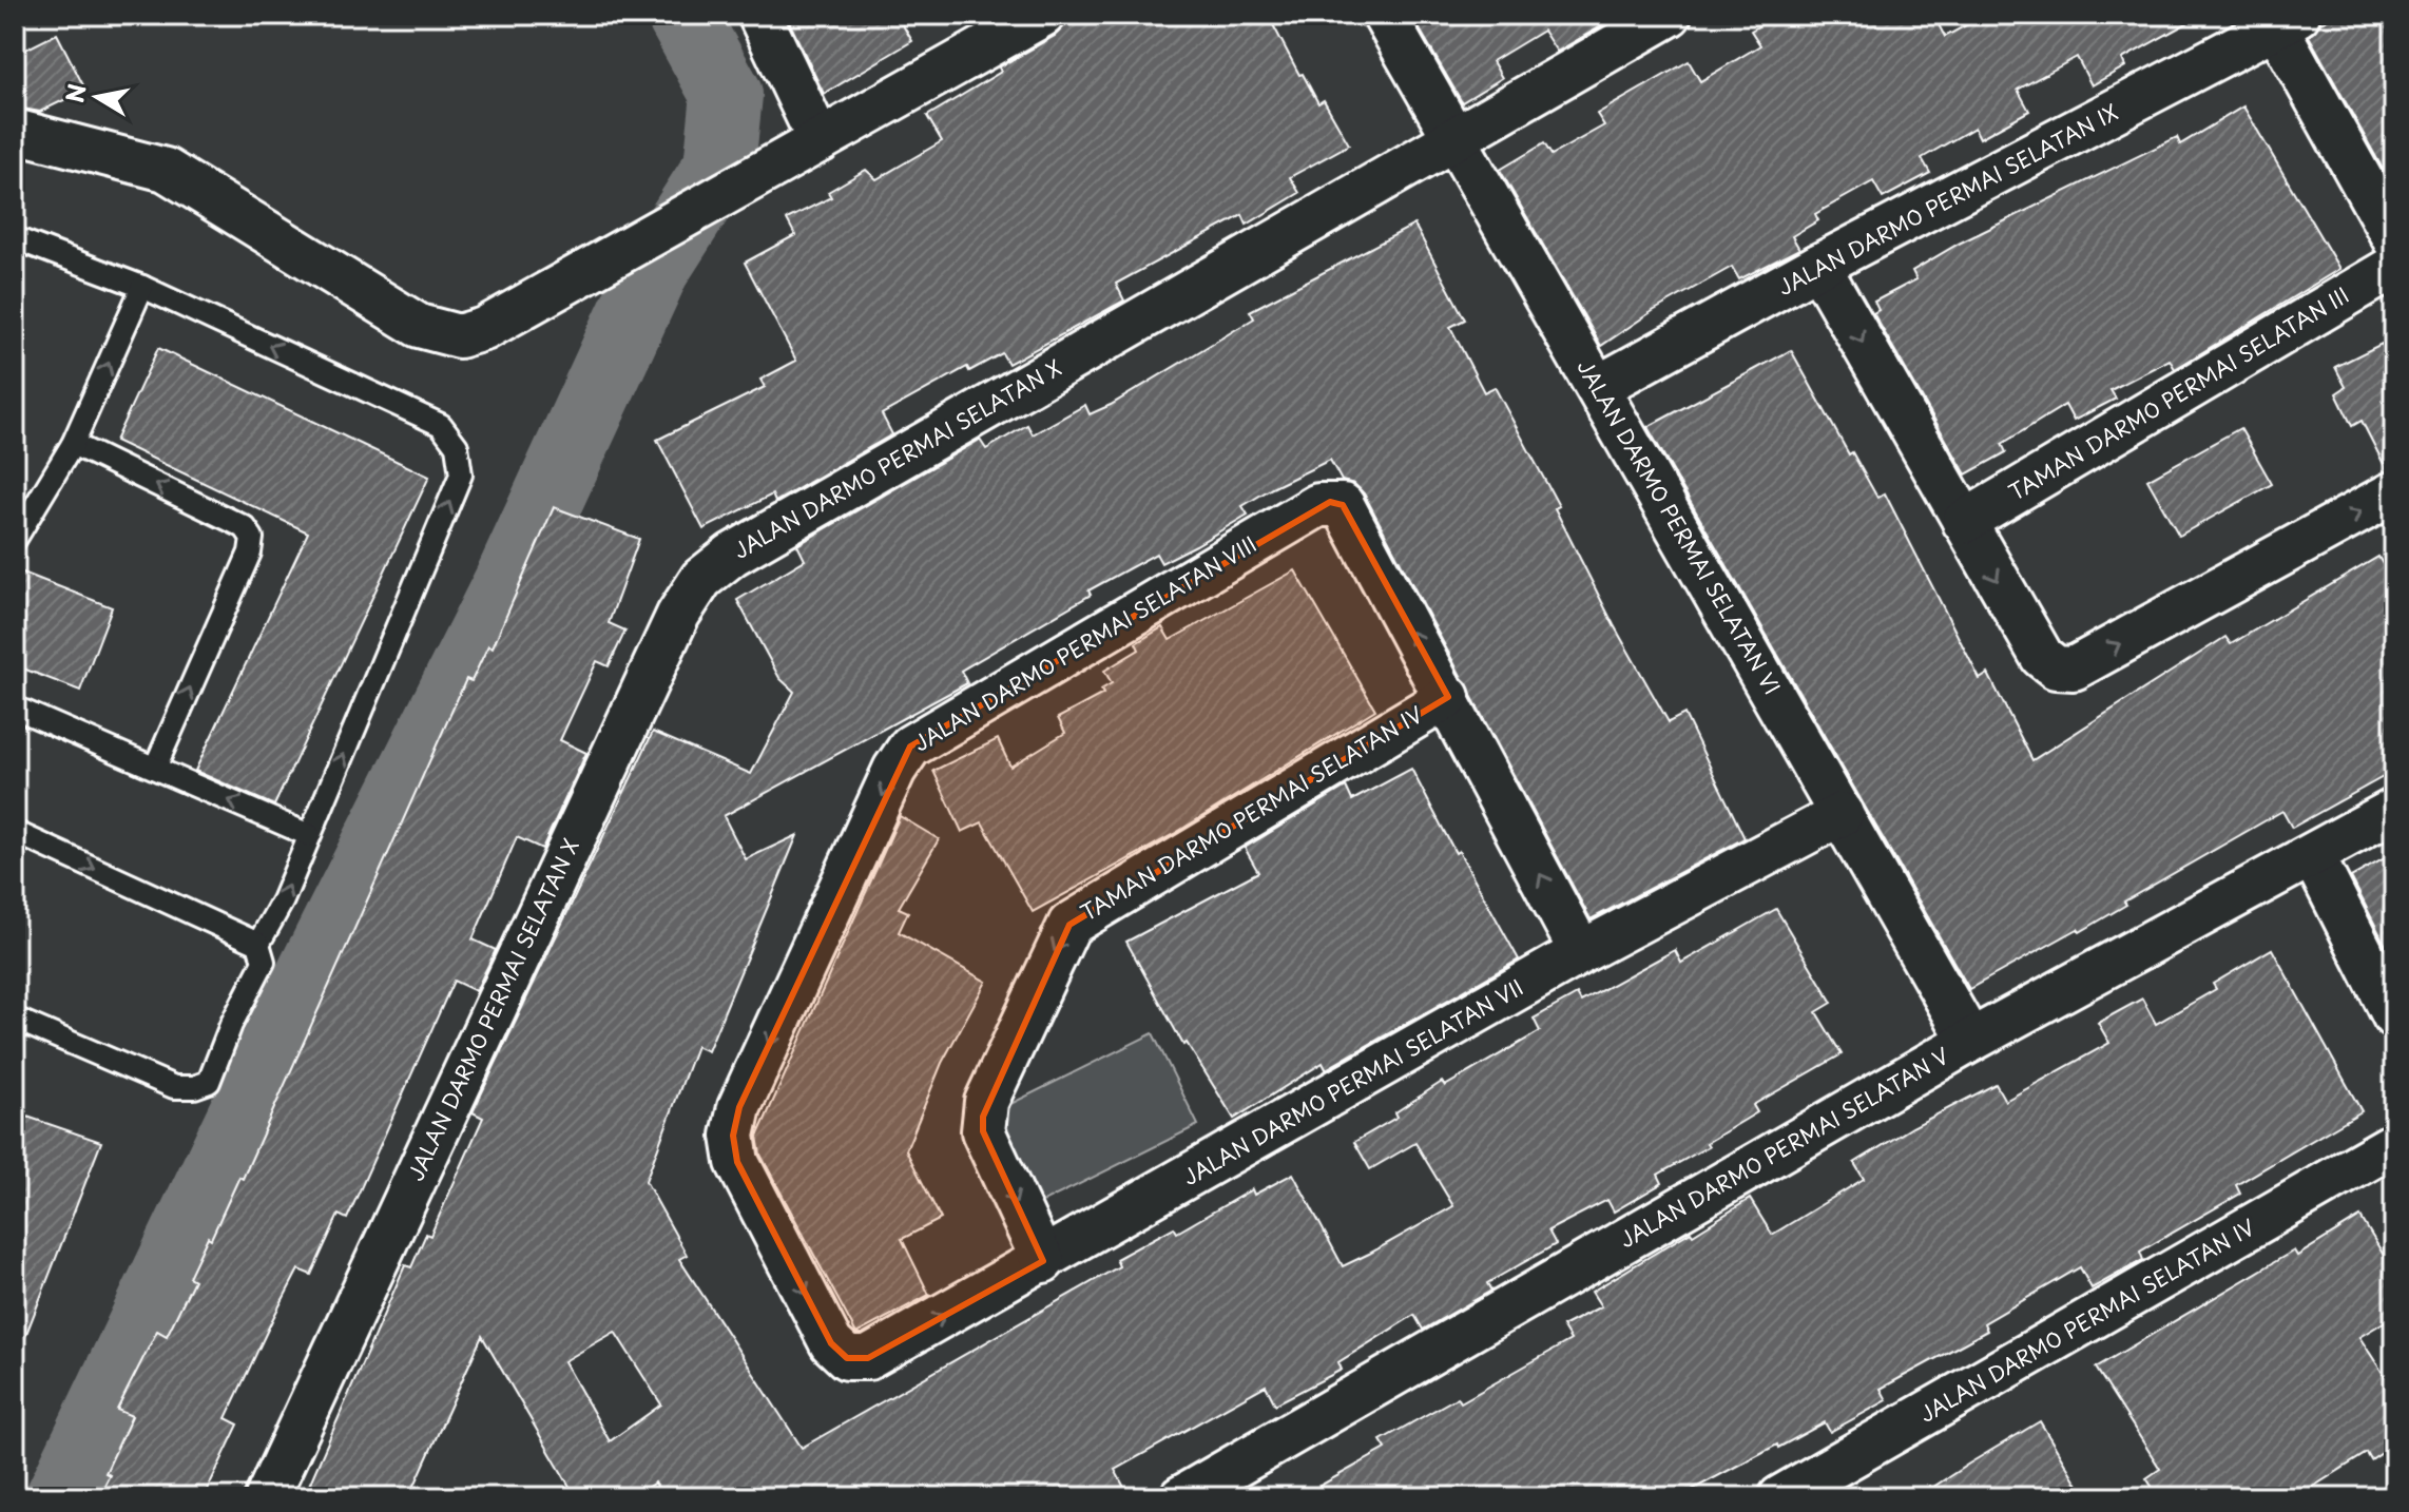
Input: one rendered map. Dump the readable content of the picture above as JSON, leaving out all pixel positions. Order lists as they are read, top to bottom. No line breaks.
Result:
{"streets":{"street":["JALAN DARMO PERMAI SELATAN IX","TAMAN DARMO PERMAI SELATAN III","JALAN DARMO PERMAI SELATAN X","JALAN DARMO PERMAI SELATAN VI","JALAN DARMO PERMAI SELATAN VIII","TAMAN DARMO PERMAI SELATAN IV","JALAN DARMO PERMAI SELATAN VII","JALAN DARMO PERMAI SELATAN V","JALAN DARMO PERMAI SELATAN IV"]},"crossings":[["JALAN DARMO PERMAI SELATAN IX","JALAN DARMO PERMAI SELATAN VI"],["JALAN DARMO PERMAI SELATAN X","JALAN DARMO PERMAI SELATAN VI"],["JALAN DARMO PERMAI SELATAN VI","JALAN DARMO PERMAI SELATAN VII"],["JALAN DARMO PERMAI SELATAN VI","JALAN DARMO PERMAI SELATAN V"],["JALAN DARMO PERMAI SELATAN VIII","TAMAN DARMO PERMAI SELATAN IV"],["JALAN DARMO PERMAI SELATAN VIII","JALAN DARMO PERMAI SELATAN VII"],["TAMAN DARMO PERMAI SELATAN IV","JALAN DARMO PERMAI SELATAN VII"]],"one_way":["TAMAN DARMO PERMAI SELATAN IV"],"north":"left"}
